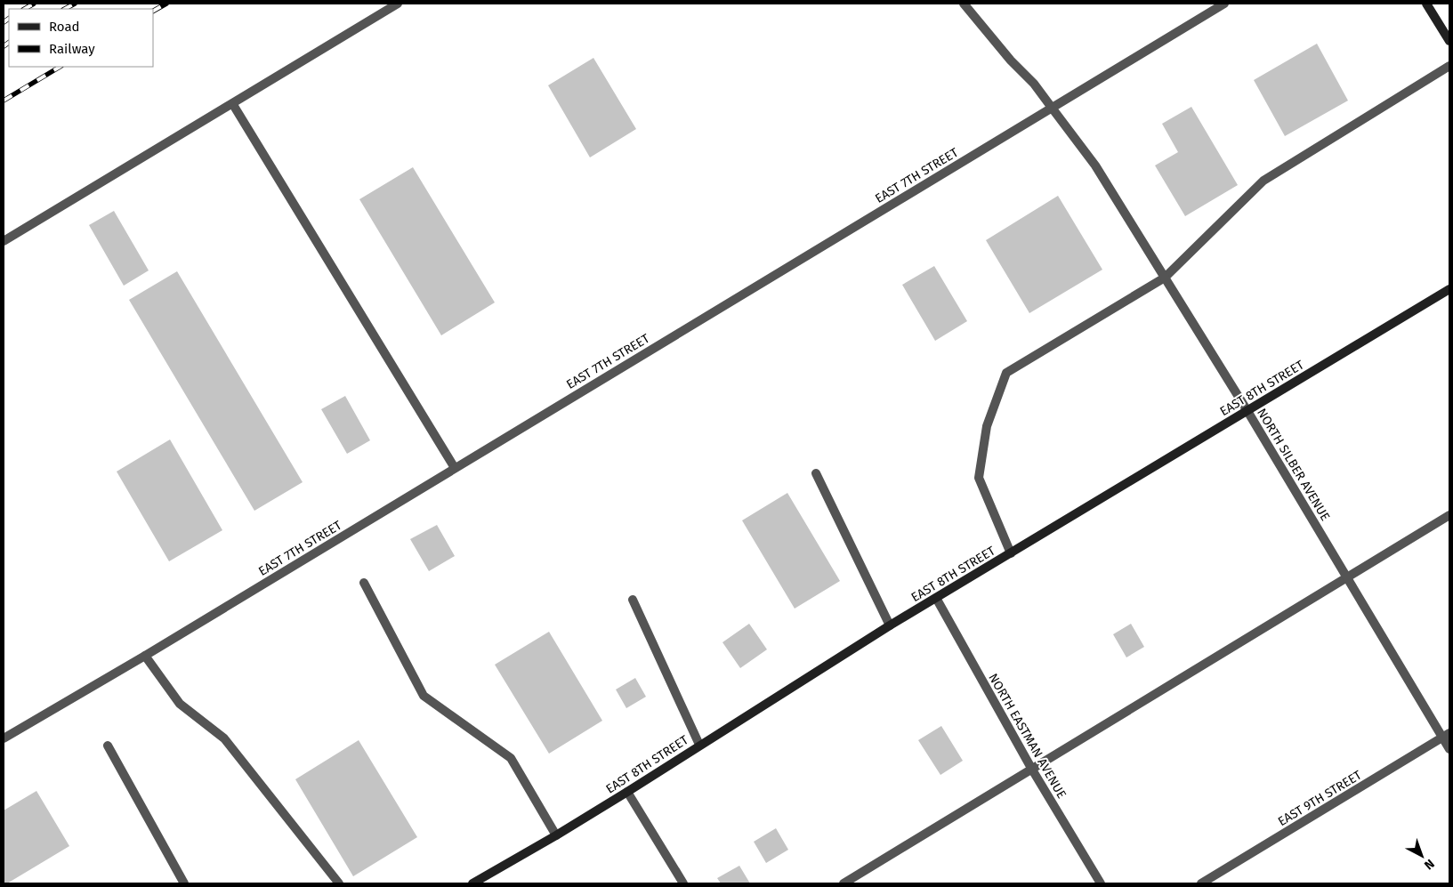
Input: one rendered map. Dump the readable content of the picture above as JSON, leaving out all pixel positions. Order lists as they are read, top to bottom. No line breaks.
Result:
{"streets":{"street":["EAST 7TH STREET","EAST 8TH STREET","NORTH SILBER AVENUE","NORTH EASTMAN AVENUE","EAST 9TH STREET"]},"crossings":[["EAST 7TH STREET","NORTH SILBER AVENUE"],["EAST 8TH STREET","NORTH SILBER AVENUE"],["EAST 8TH STREET","NORTH EASTMAN AVENUE"],["NORTH SILBER AVENUE","EAST 9TH STREET"]],"legend":["Road","Railway"],"north":"bottom right"}
